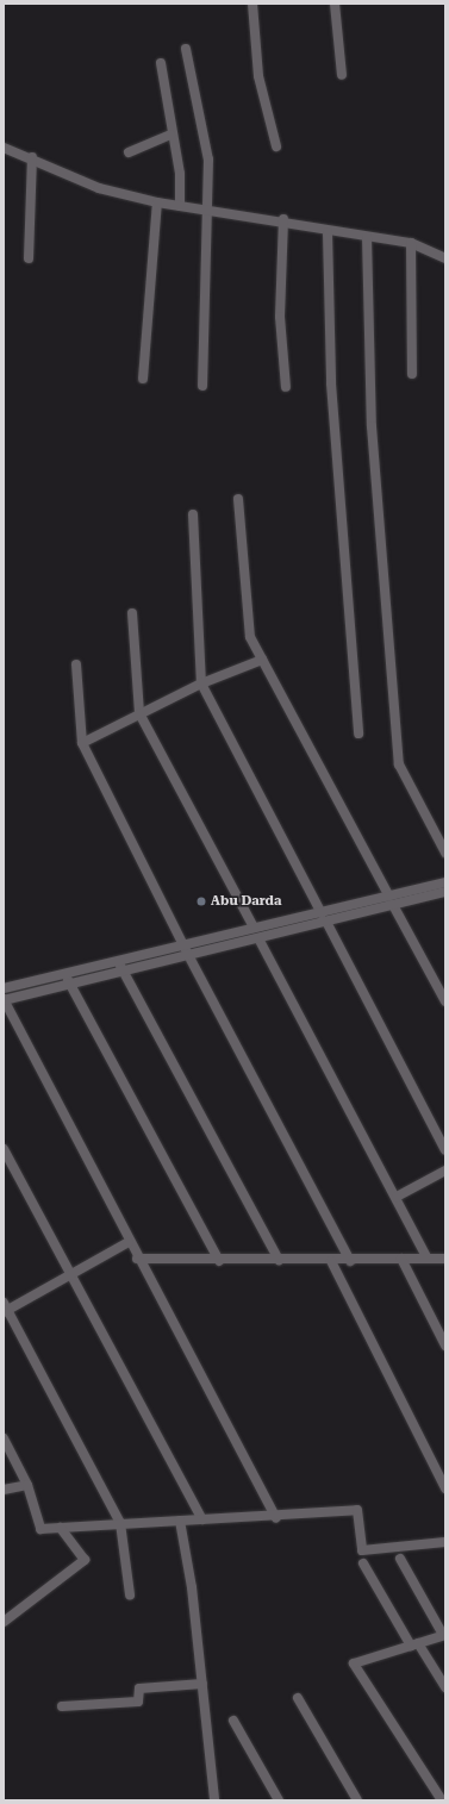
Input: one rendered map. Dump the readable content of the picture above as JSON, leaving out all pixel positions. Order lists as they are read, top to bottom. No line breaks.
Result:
{"places":["Abu Darda"]}
